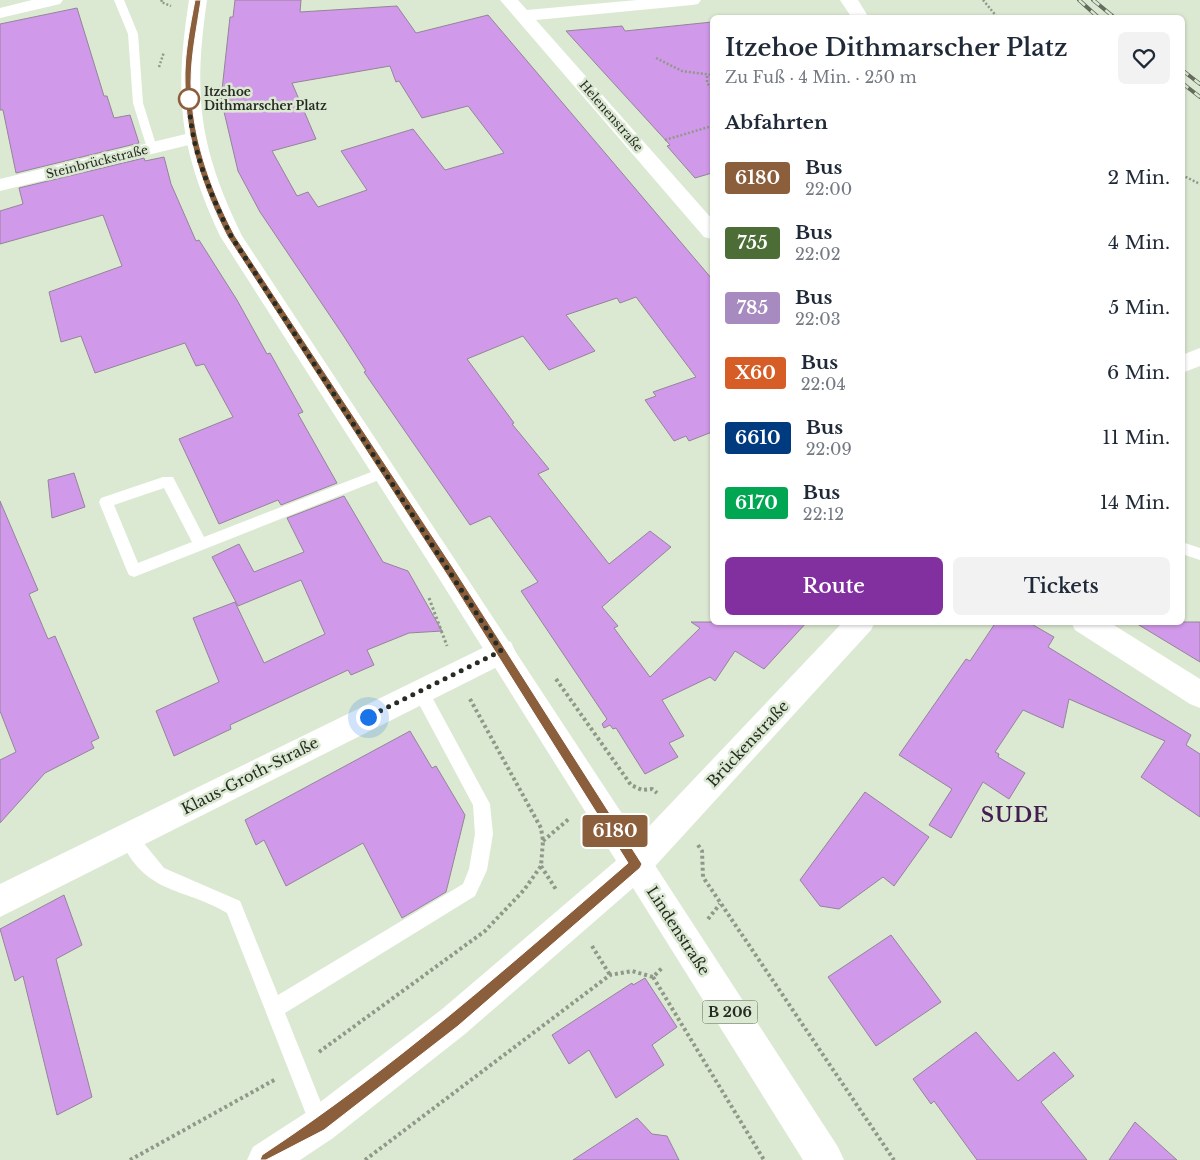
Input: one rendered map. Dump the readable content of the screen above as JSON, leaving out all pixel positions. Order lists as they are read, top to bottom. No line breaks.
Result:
{"streets":{"street":["Helenenstraße","Steinbrückstraße","Brückenstraße","Klaus-Groth-Straße","Lindenstraße","B 206"]},"crossings":[["Steinbrückstraße","Lindenstraße"],["Brückenstraße","Lindenstraße"],["Klaus-Groth-Straße","Lindenstraße"]],"districts":["SUDE"],"places":["Itzehoe Dithmarscher Platz"],"lines":["bus line 6180"],"page":{"on_map":"6180","heading":[["Itzehoe Dithmarscher Platz","Zu Fuß · 4 Min. · 250 m"],"Abfahrten"],"list":[{"mark":"6180","name":"Bus","note":"22:00","value":"2 Min."},{"mark":"755","name":"Bus","note":"22:02","value":"4 Min."},{"mark":"785","name":"Bus","note":"22:03","value":"5 Min."},{"mark":"X60","name":"Bus","note":"22:04","value":"6 Min."},{"mark":"6610","name":"Bus","note":"22:09","value":"11 Min."},{"mark":"6170","name":"Bus","note":"22:12","value":"14 Min."}],"buttons":["Route","Tickets"]}}
